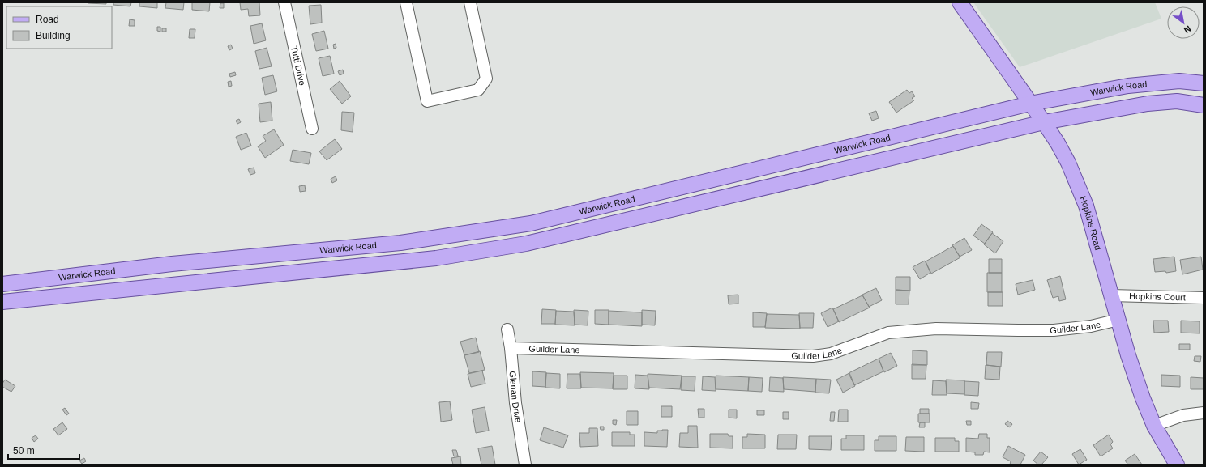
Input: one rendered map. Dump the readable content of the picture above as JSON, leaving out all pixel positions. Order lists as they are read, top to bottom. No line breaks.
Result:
{"streets":{"main road":["Warwick Road","Hopkins Road"],"street":["Tutti Drive","Hopkins Court","Guilder Lane","Glenan Drive"]},"crossings":[["Warwick Road","Hopkins Road"],["Hopkins Road","Hopkins Court"],["Hopkins Road","Guilder Lane"],["Guilder Lane","Glenan Drive"]],"legend":["Road","Building"],"scale_bar":"50 m","north":"bottom right"}
